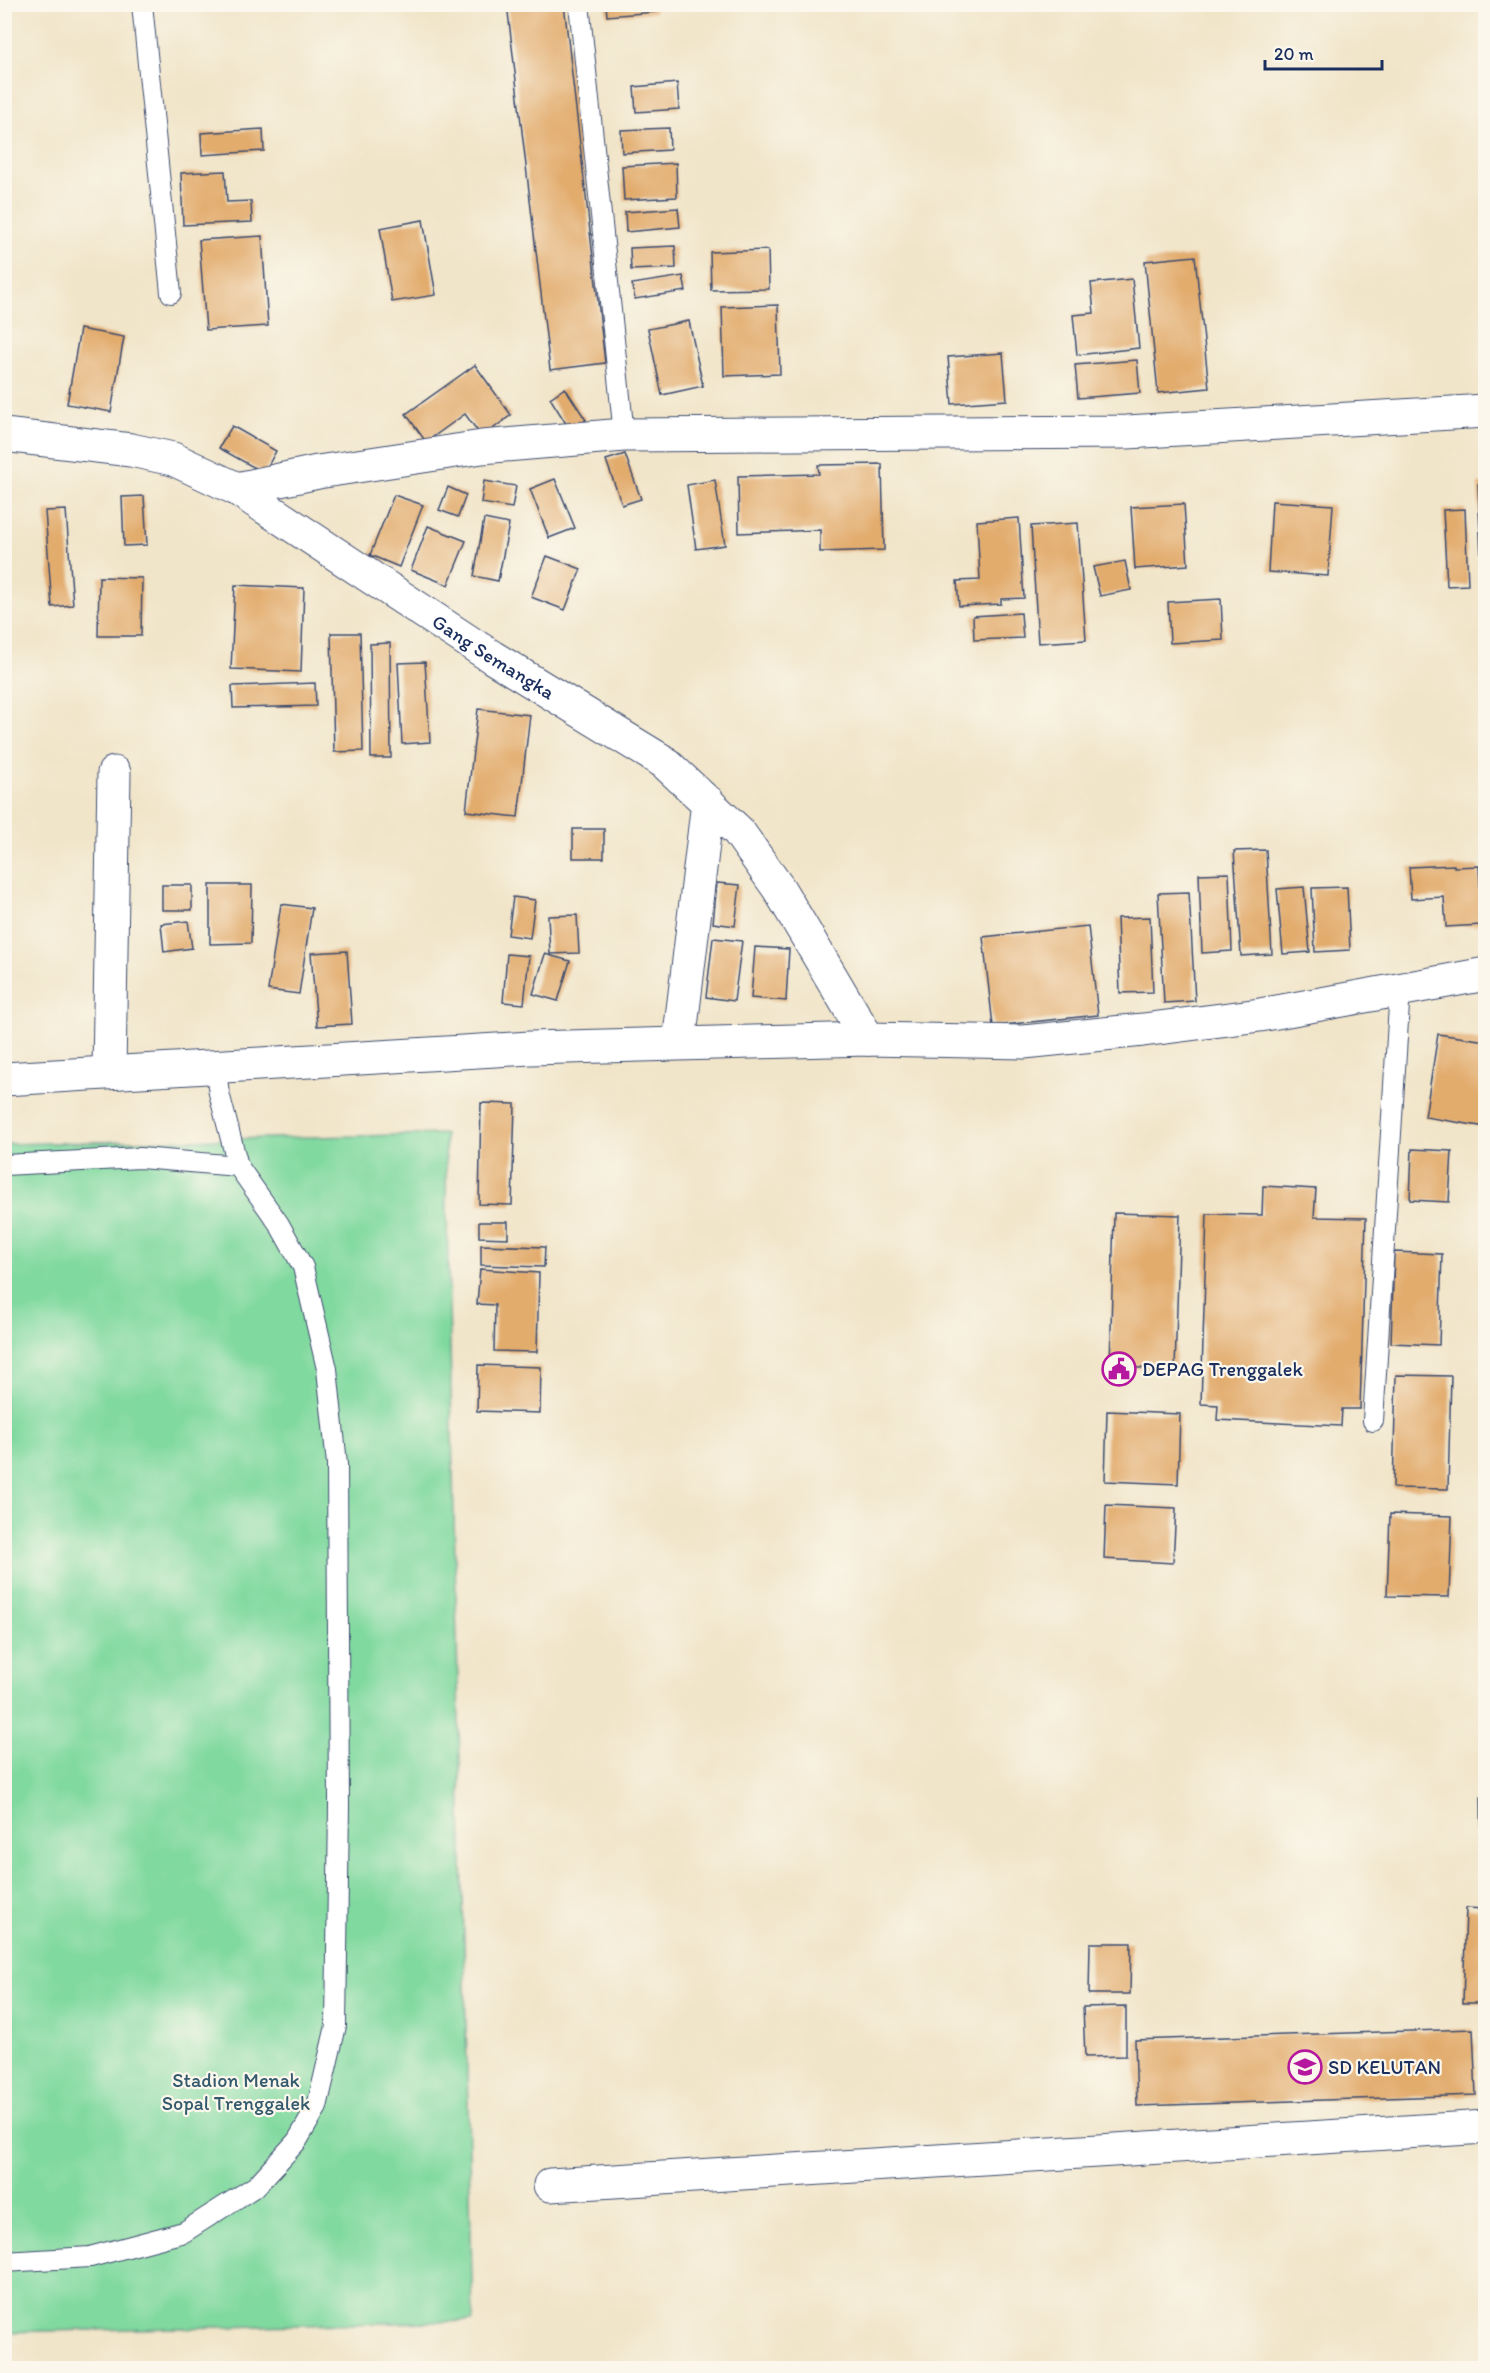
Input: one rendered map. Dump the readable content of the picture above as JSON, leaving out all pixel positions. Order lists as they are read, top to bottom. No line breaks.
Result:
{"streets":{"street":["Gang Semangka"]},"parks":["Stadion Menak Sopal Trenggalek"],"places":{"public building":["DEPAG Trenggalek"],"school or university":["SD KELUTAN"]},"scale_bar":"20 m"}
